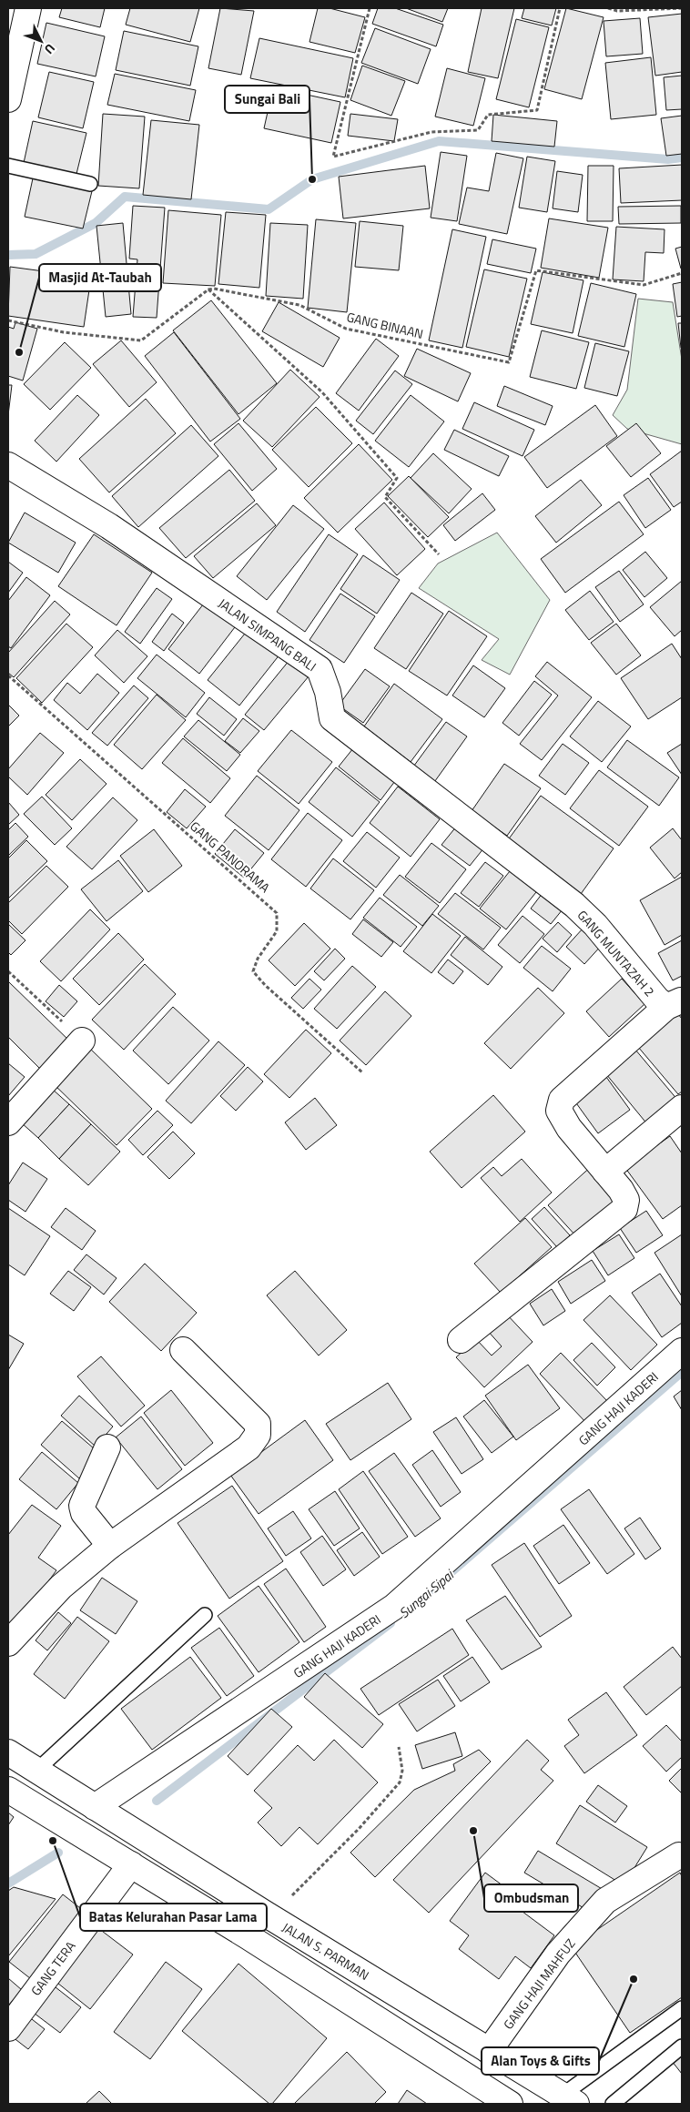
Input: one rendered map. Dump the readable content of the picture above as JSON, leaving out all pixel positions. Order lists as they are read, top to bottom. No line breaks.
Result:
{"streets":{"main road":["JALAN SIMPANG BALI","GANG MUNTAZAH 2","GANG HAJI KADERI","JALAN S. PARMAN","GANG TERA","GANG HAJI MAHFUZ"],"path":["GANG BINAAN","GANG PANORAMA"]},"crossings":[["JALAN SIMPANG BALI","GANG MUNTAZAH 2"],["GANG HAJI KADERI","JALAN S. PARMAN"],["JALAN S. PARMAN","GANG HAJI MAHFUZ"]],"water":["Sungai Sipai"],"places":["Sungai Bali","Masjid At-Taubah","Ombudsman","Batas Kelurahan Pasar Lama","Alan Toys & Gifts"],"north":"bottom right"}
